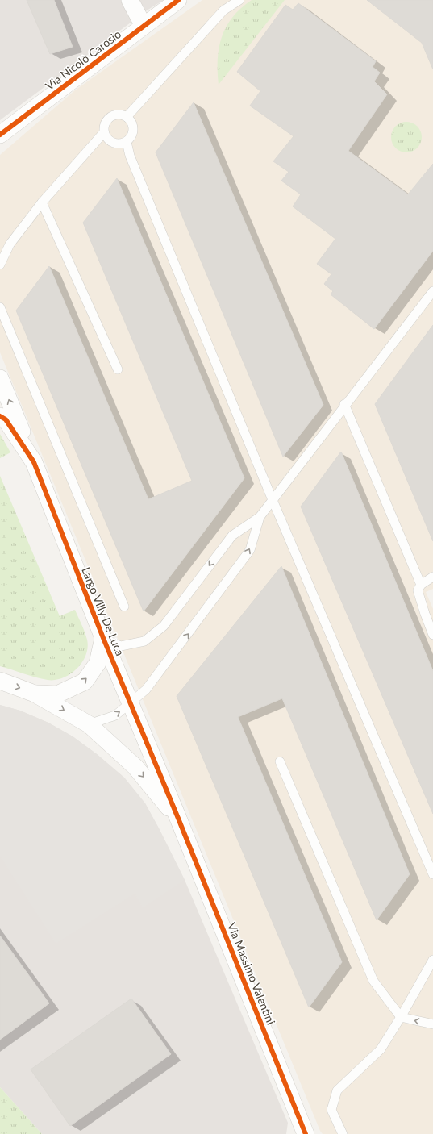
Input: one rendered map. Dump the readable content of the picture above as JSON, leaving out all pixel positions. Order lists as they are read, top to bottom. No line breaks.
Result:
{"streets":{"street":["Via Nicolò Carosio","Largo Villy De Luca","Via Massimo Valentini"]},"crossings":[["Largo Villy De Luca","Via Massimo Valentini"]]}
